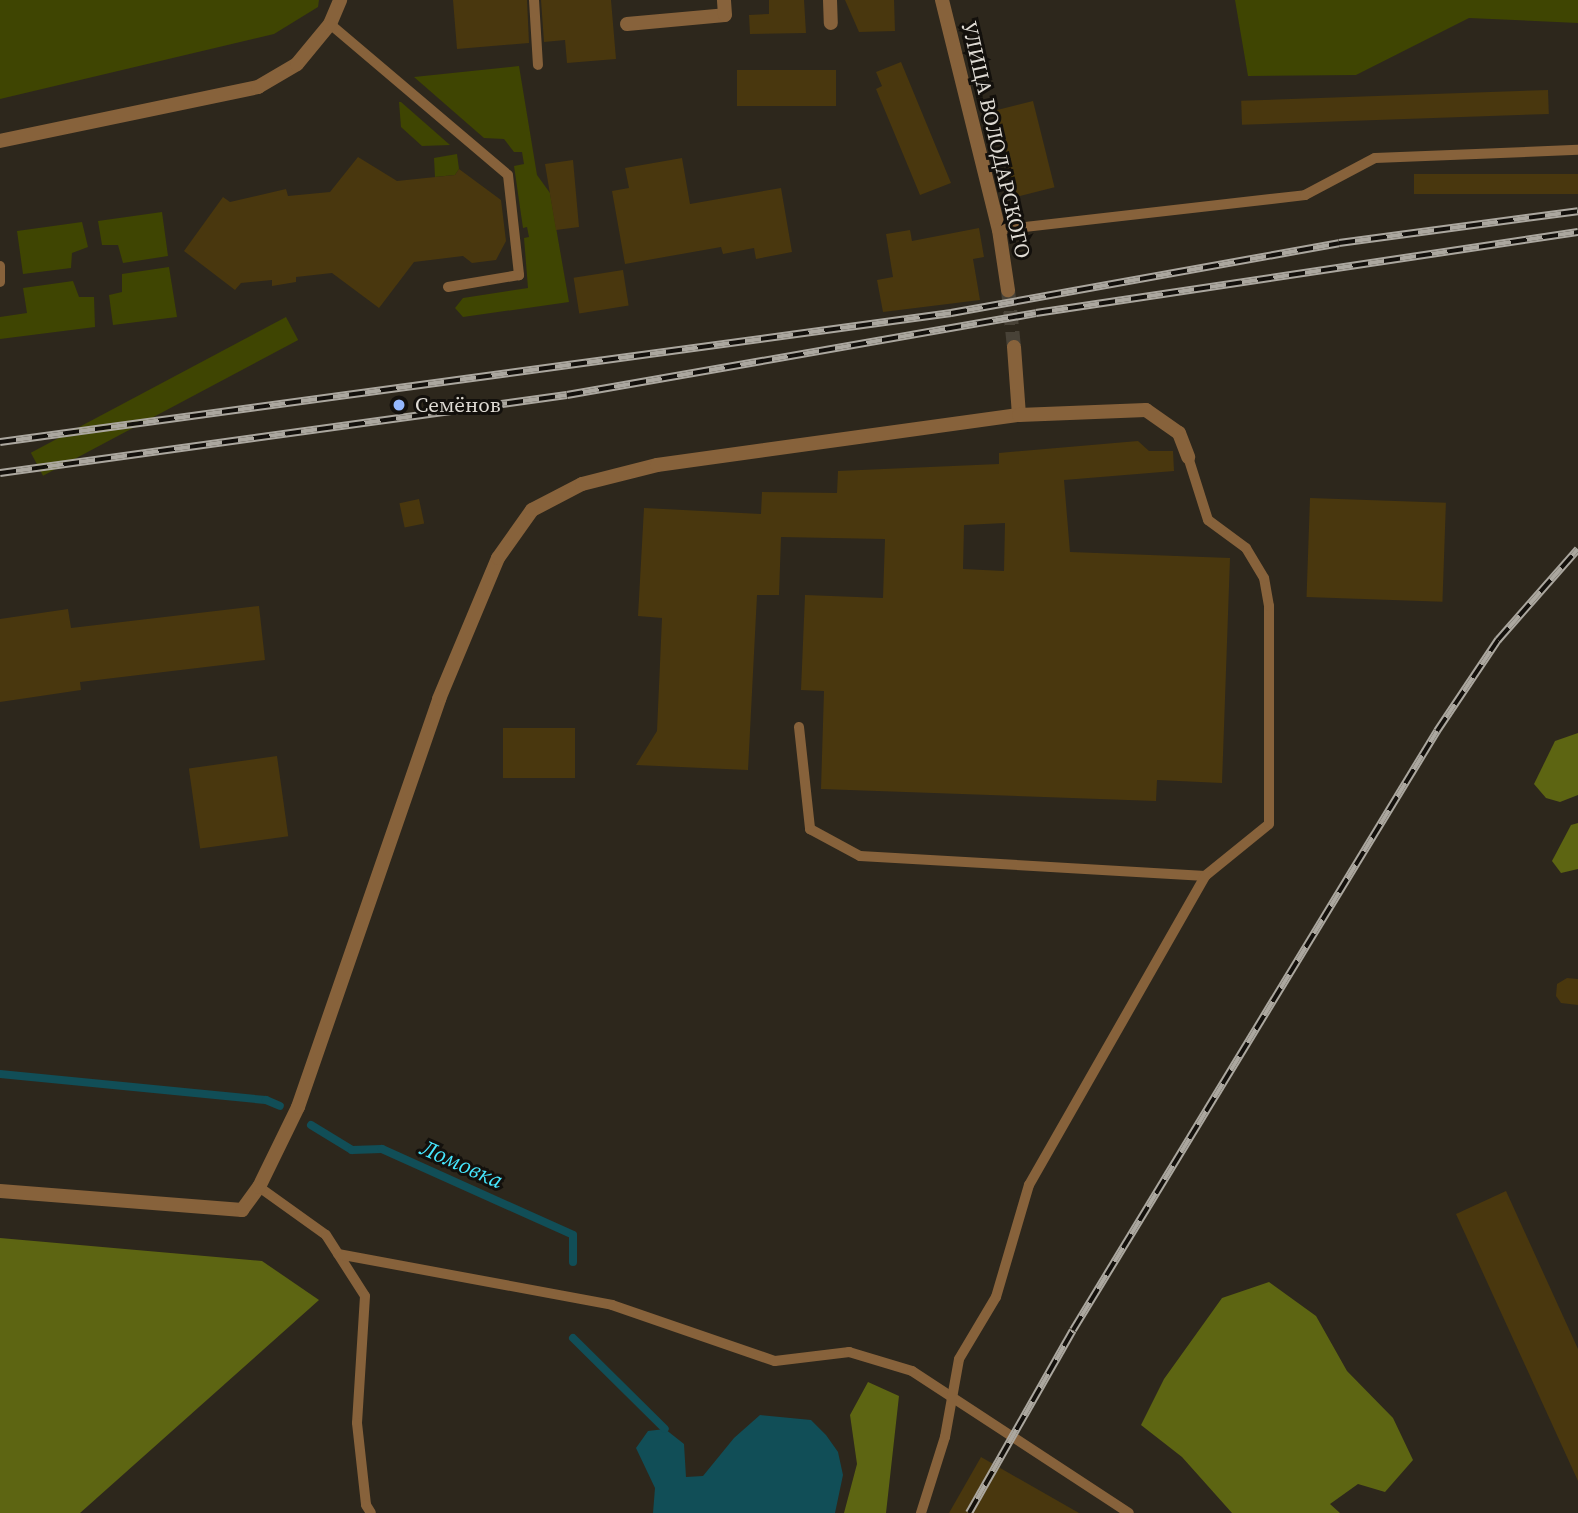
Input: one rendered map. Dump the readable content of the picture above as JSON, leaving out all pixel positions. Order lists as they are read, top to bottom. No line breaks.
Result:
{"streets":{"street":["УЛИЦА ВОЛОДАРСКОГО"]},"water":["Ломовка"],"places":["Семёнов"]}
